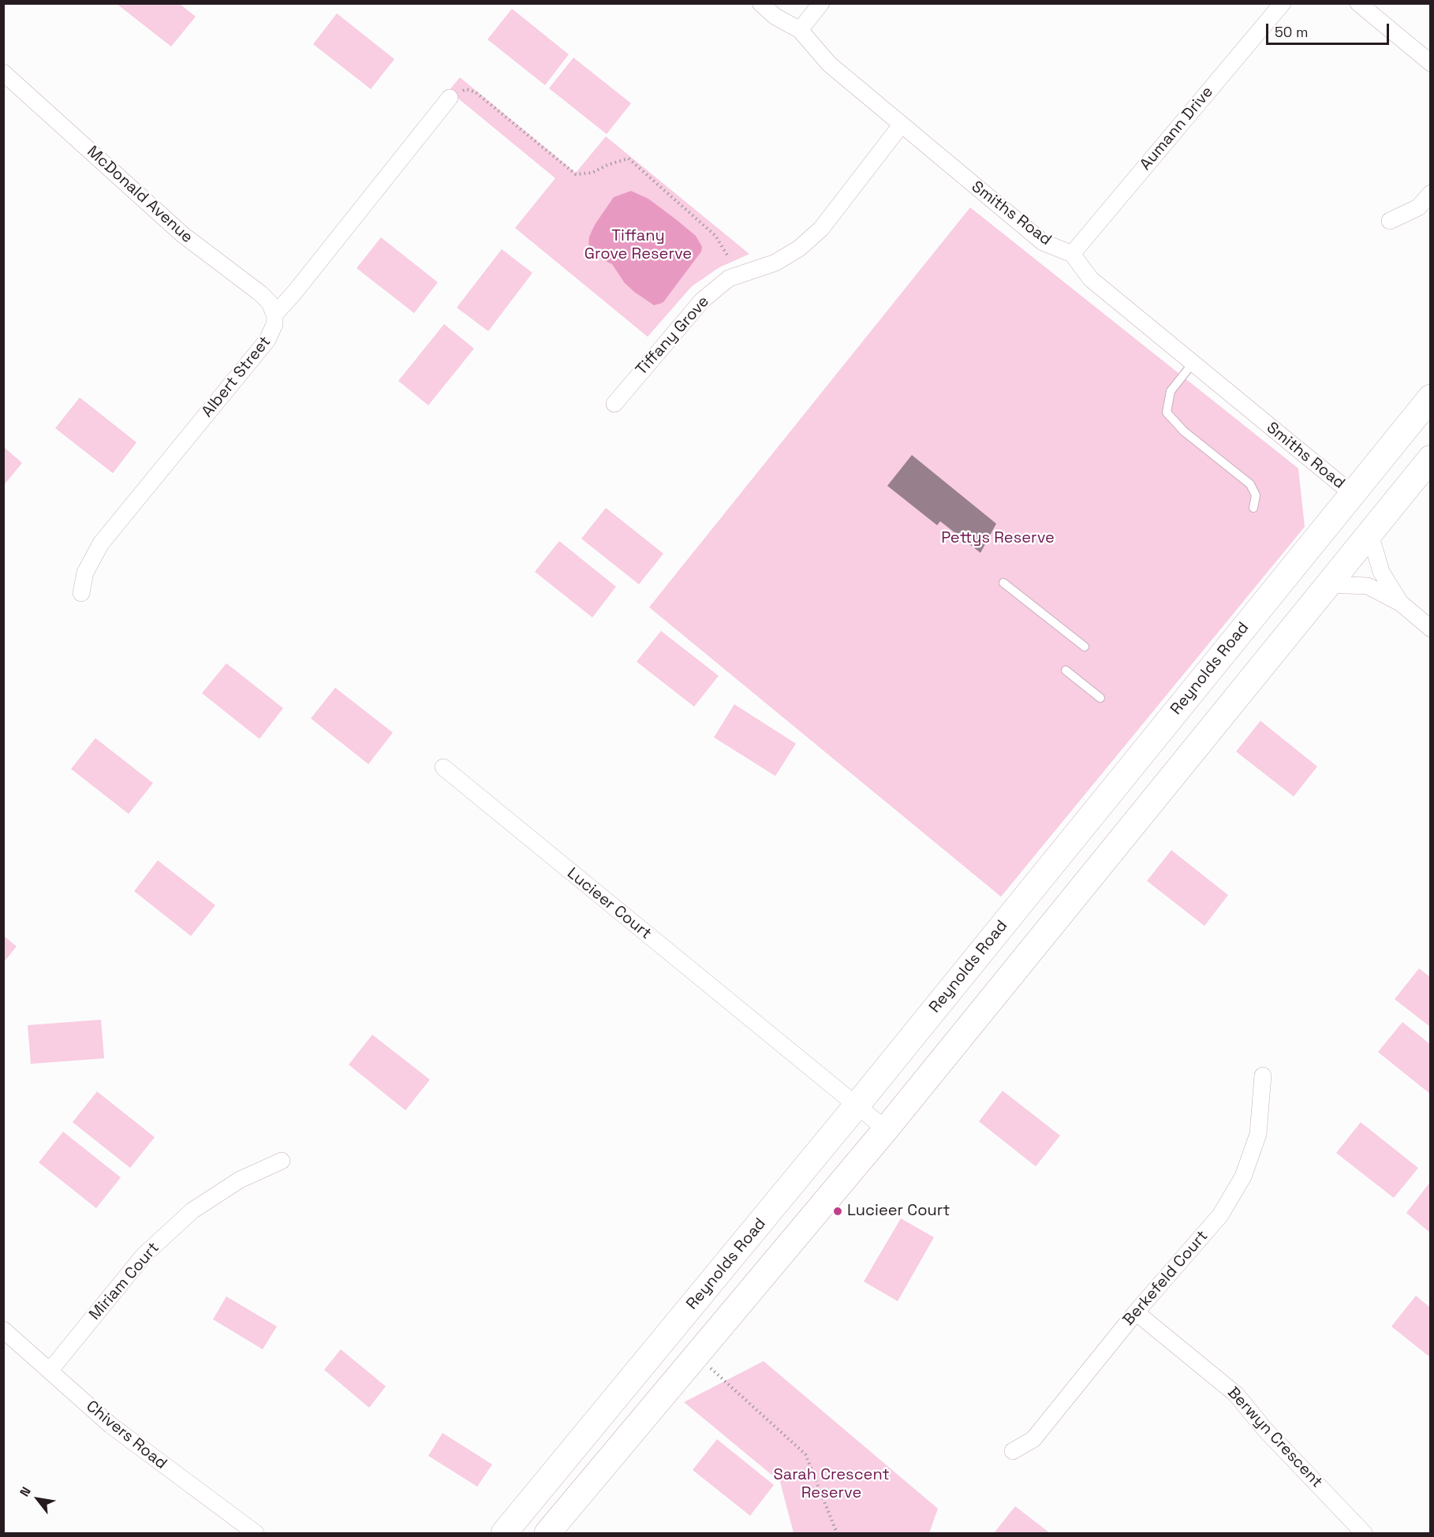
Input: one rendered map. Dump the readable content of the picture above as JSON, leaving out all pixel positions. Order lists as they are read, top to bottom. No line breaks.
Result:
{"streets":{"main road":["Reynolds Road"],"street":["Aumann Drive","McDonald Avenue","Smiths Road","Tiffany Grove","Albert Street","Lucieer Court","Berkefeld Court","Miriam Court","Chivers Road","Berwyn Crescent"]},"crossings":[["Aumann Drive","Smiths Road"],["McDonald Avenue","Albert Street"],["Smiths Road","Tiffany Grove"],["Smiths Road","Reynolds Road"],["Reynolds Road","Lucieer Court"],["Berkefeld Court","Berwyn Crescent"],["Miriam Court","Chivers Road"]],"parks":["Tiffany Grove Reserve","Pettys Reserve","Sarah Crescent Reserve"],"places":["Lucieer Court"],"scale_bar":"50 m","north":"top left"}
